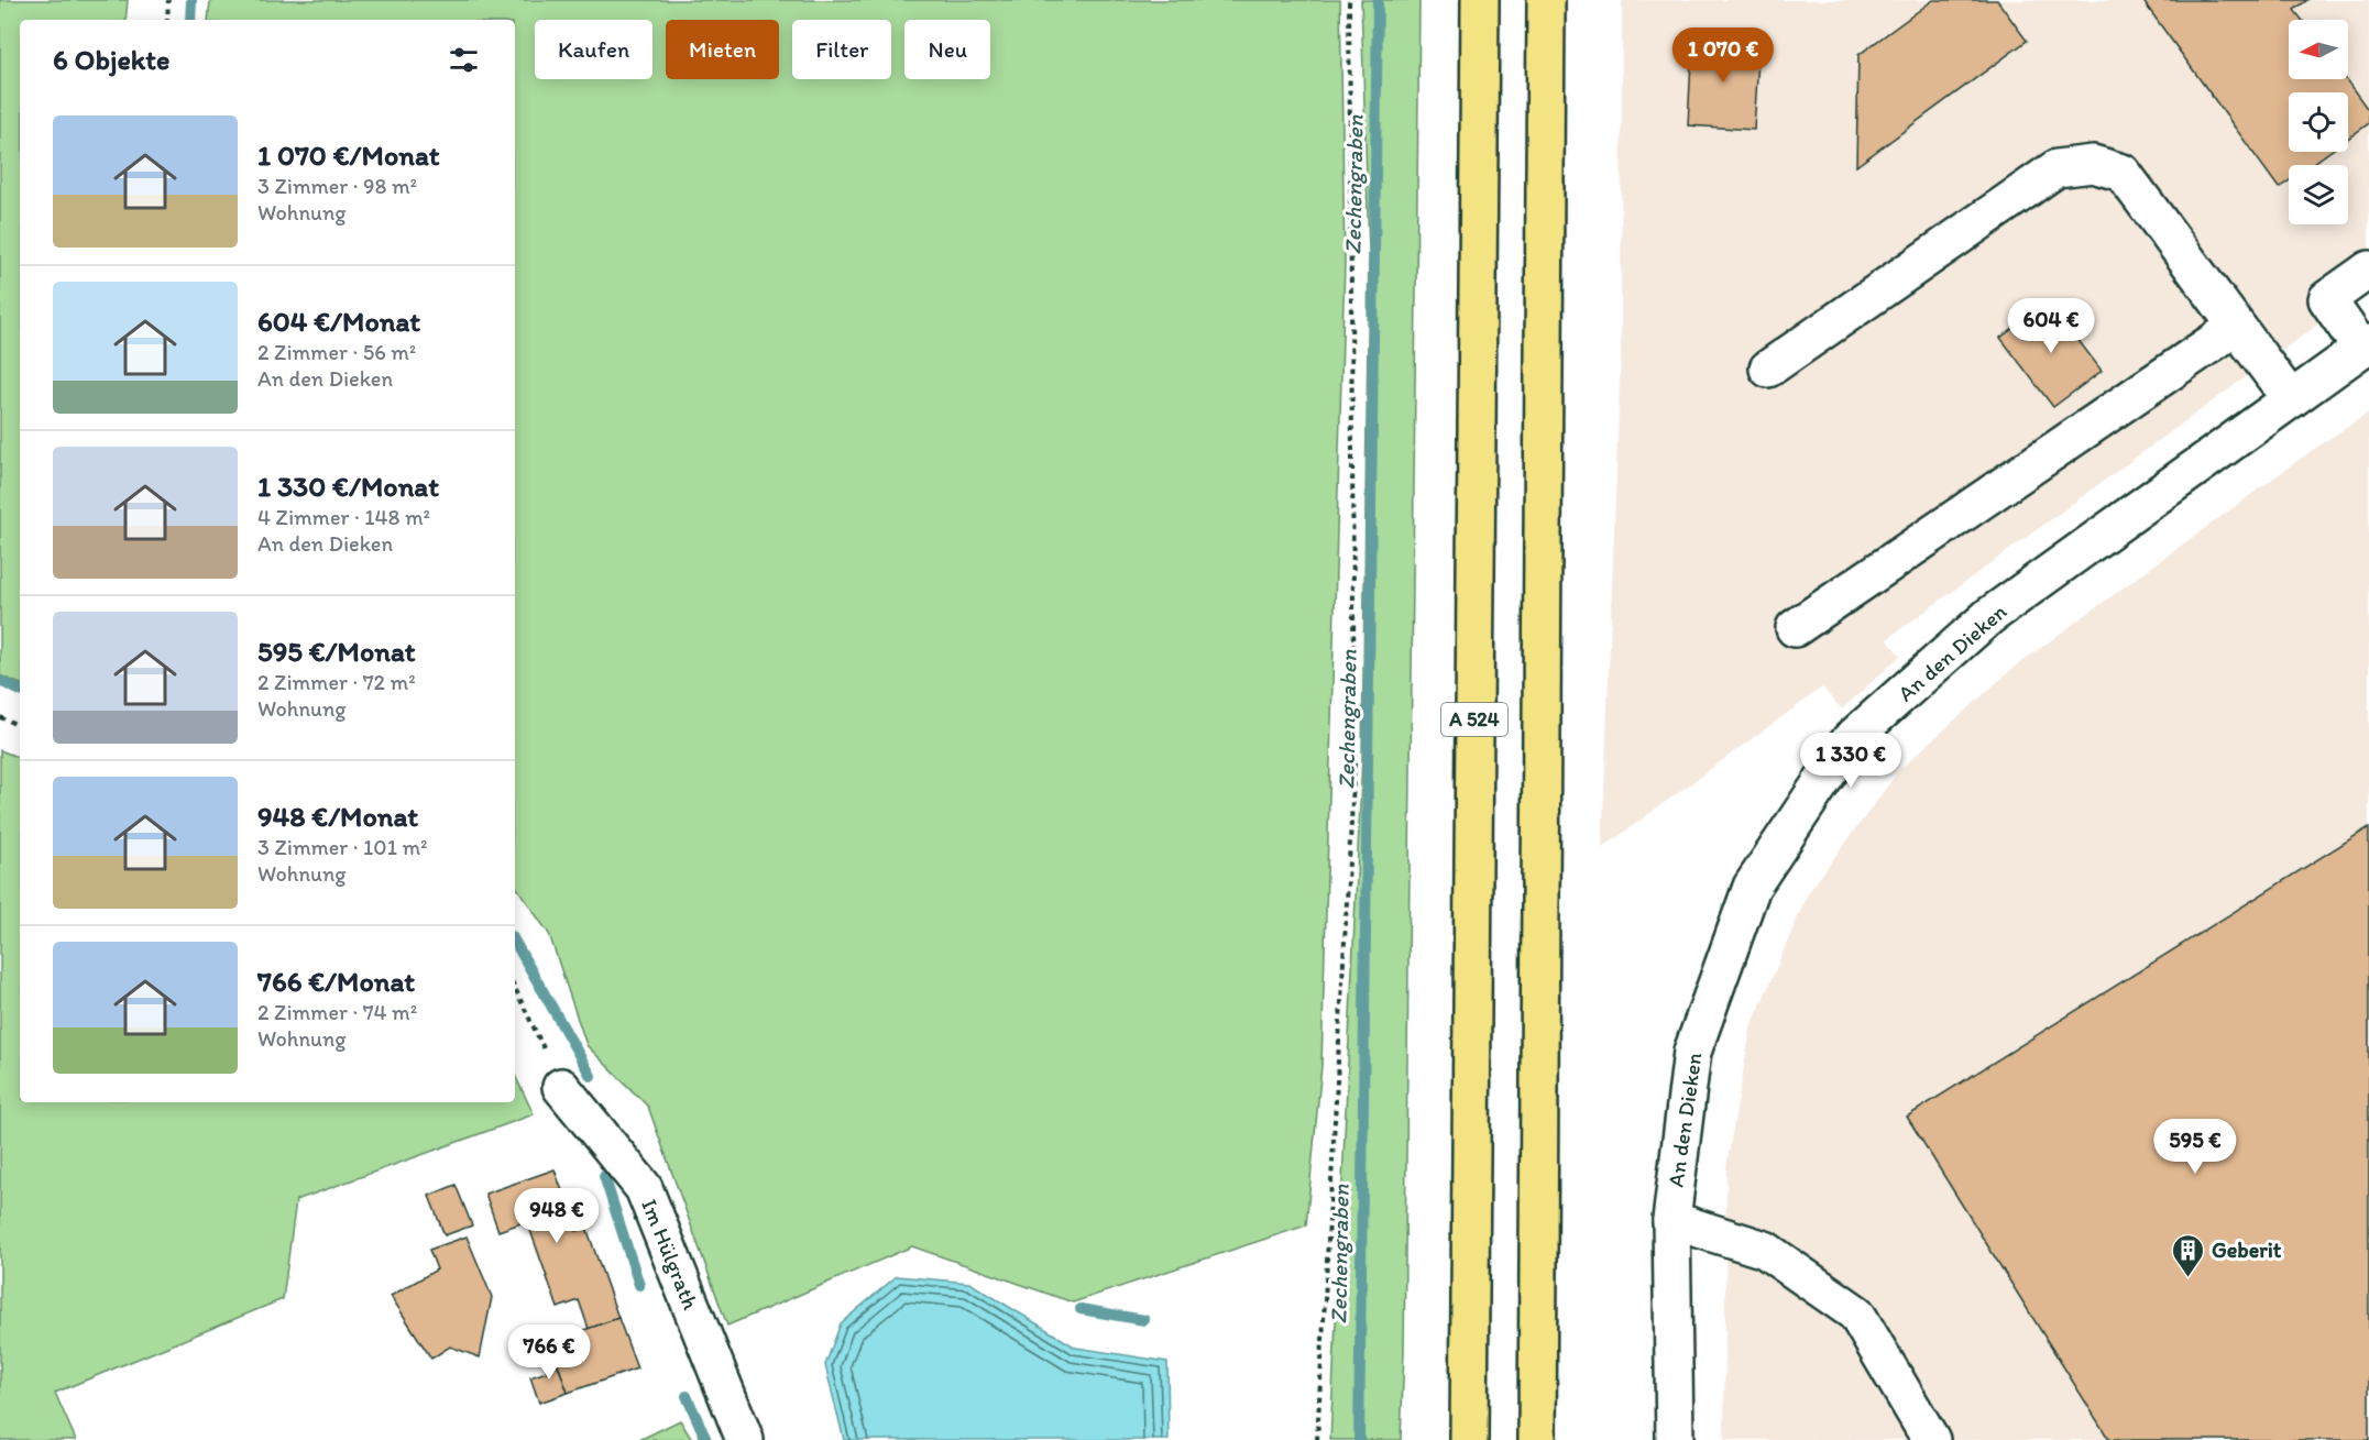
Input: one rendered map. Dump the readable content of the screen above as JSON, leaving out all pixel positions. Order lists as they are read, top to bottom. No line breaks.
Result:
{"streets":{"highway":["A 524"],"street":["An den Dieken","Im Hülgrath"]},"water":["Zechengraben"],"places":{"building":["Geberit"]},"north":"left","page":{"chip":["Kaufen","Mieten","Filter","Neu"],"heading":"6 Objekte","price":["1 070 €","604 €","1 330 €","595 €","948 €","766 €"],"list":[{"name":"1 070 €/Monat","note":"3 Zimmer · 98 m² · Wohnung"},{"name":"604 €/Monat","note":"2 Zimmer · 56 m² · An den Dieken"},{"name":"1 330 €/Monat","note":"4 Zimmer · 148 m² · An den Dieken"},{"name":"595 €/Monat","note":"2 Zimmer · 72 m² · Wohnung"},{"name":"948 €/Monat","note":"3 Zimmer · 101 m² · Wohnung"},{"name":"766 €/Monat","note":"2 Zimmer · 74 m² · Wohnung"}]}}
